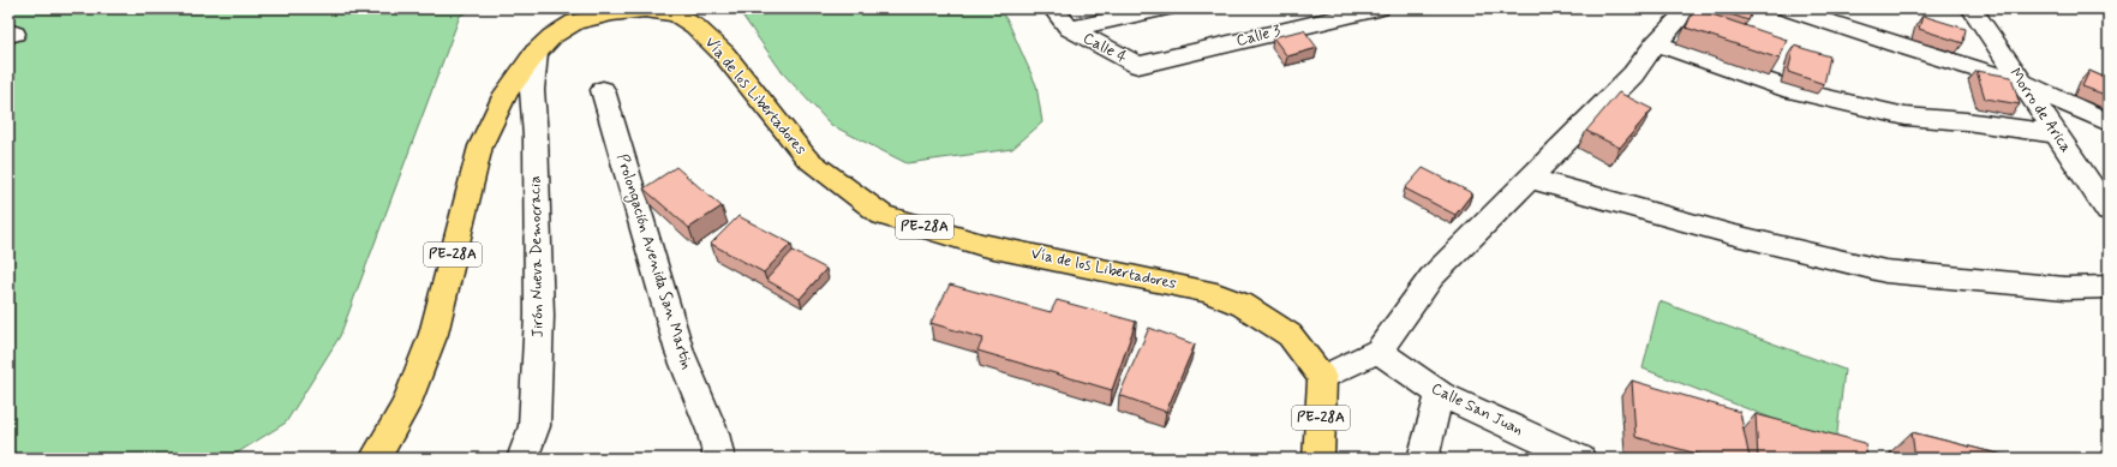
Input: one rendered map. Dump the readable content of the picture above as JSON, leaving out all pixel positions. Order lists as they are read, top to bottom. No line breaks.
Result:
{"streets":{"highway":["Vía de los Libertadores","PE-28A"],"street":["Calle 3","Calle 4","Morro de Arica","Jirón Nueva Democracia","Prolongación Avenida San Martin","Calle San Juan"]},"crossings":[["Calle 3","Calle 4"],["Vía de los Libertadores","PE-28A"],["Vía de los Libertadores","Jirón Nueva Democracia"]]}
